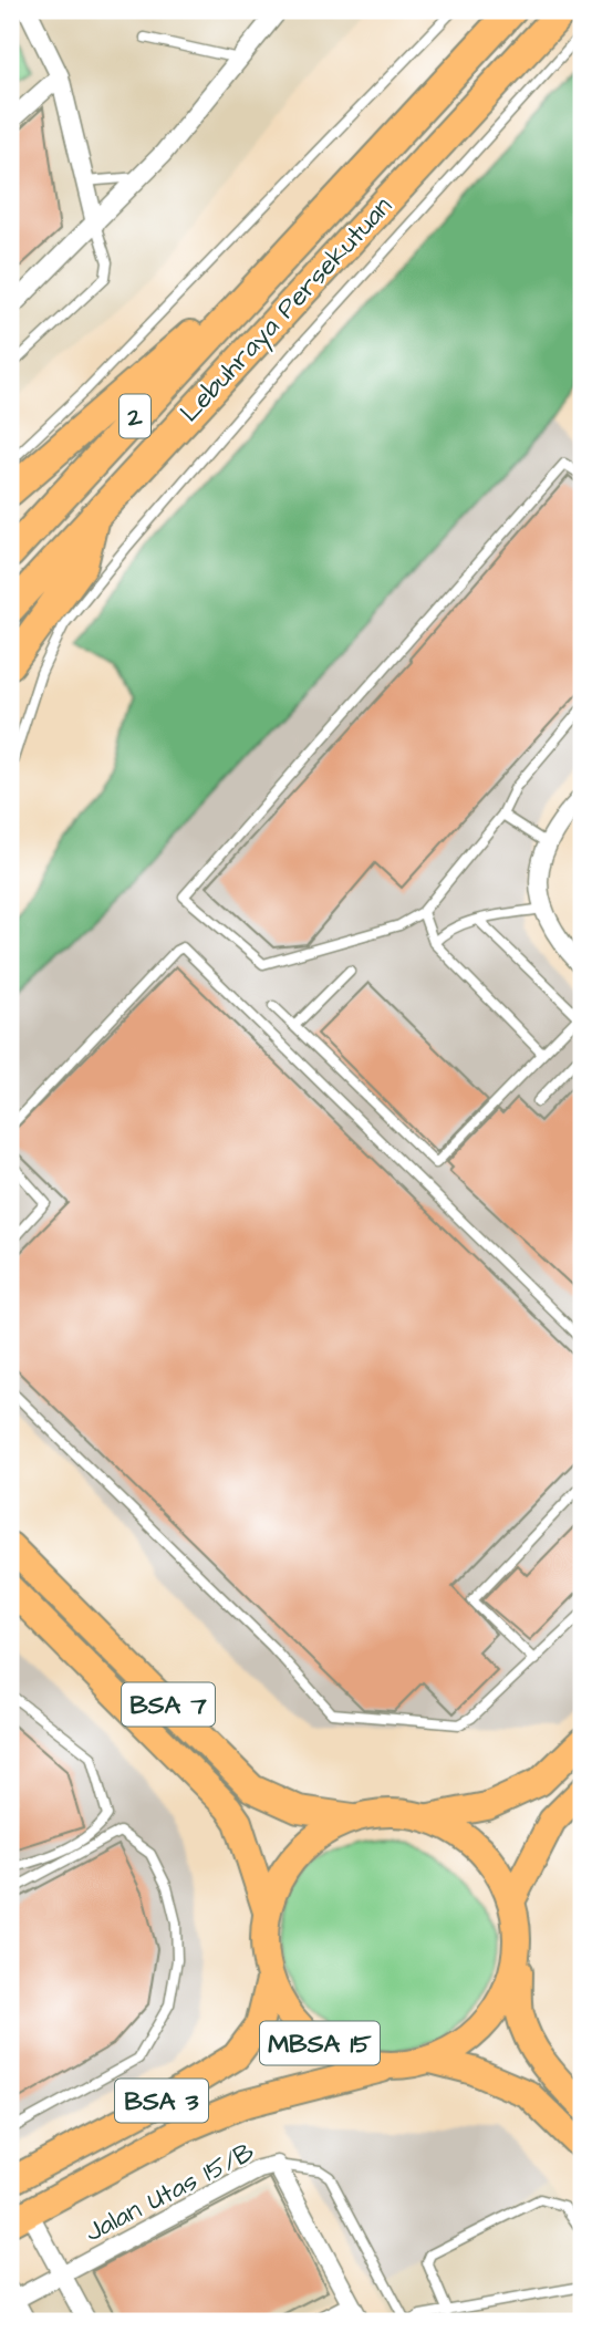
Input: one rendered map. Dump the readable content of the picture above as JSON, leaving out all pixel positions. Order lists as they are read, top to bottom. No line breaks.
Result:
{"streets":{"highway":["Lebuhraya Persekutuan","2"],"main road":["BSA 7","MBSA 15","BSA 3"],"street":["Jalan Utas 15/B"]},"crossings":[["BSA 7","MBSA 15"],["BSA 7","BSA 3"],["MBSA 15","BSA 3"]]}
